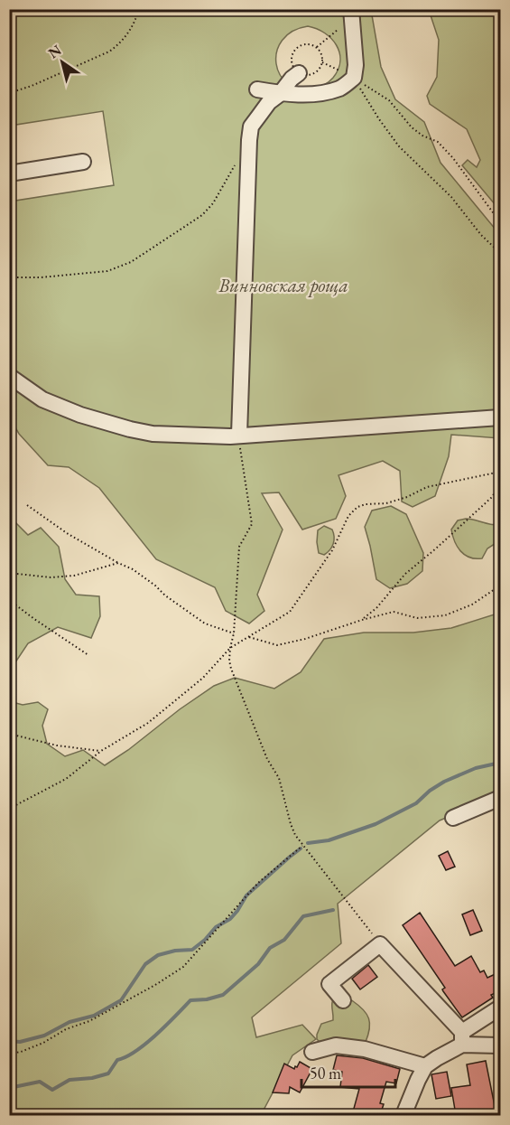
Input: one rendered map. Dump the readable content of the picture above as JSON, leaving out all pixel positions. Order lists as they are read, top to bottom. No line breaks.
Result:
{"parks":["Винновская роща"],"scale_bar":"50 m","north":"top left"}
